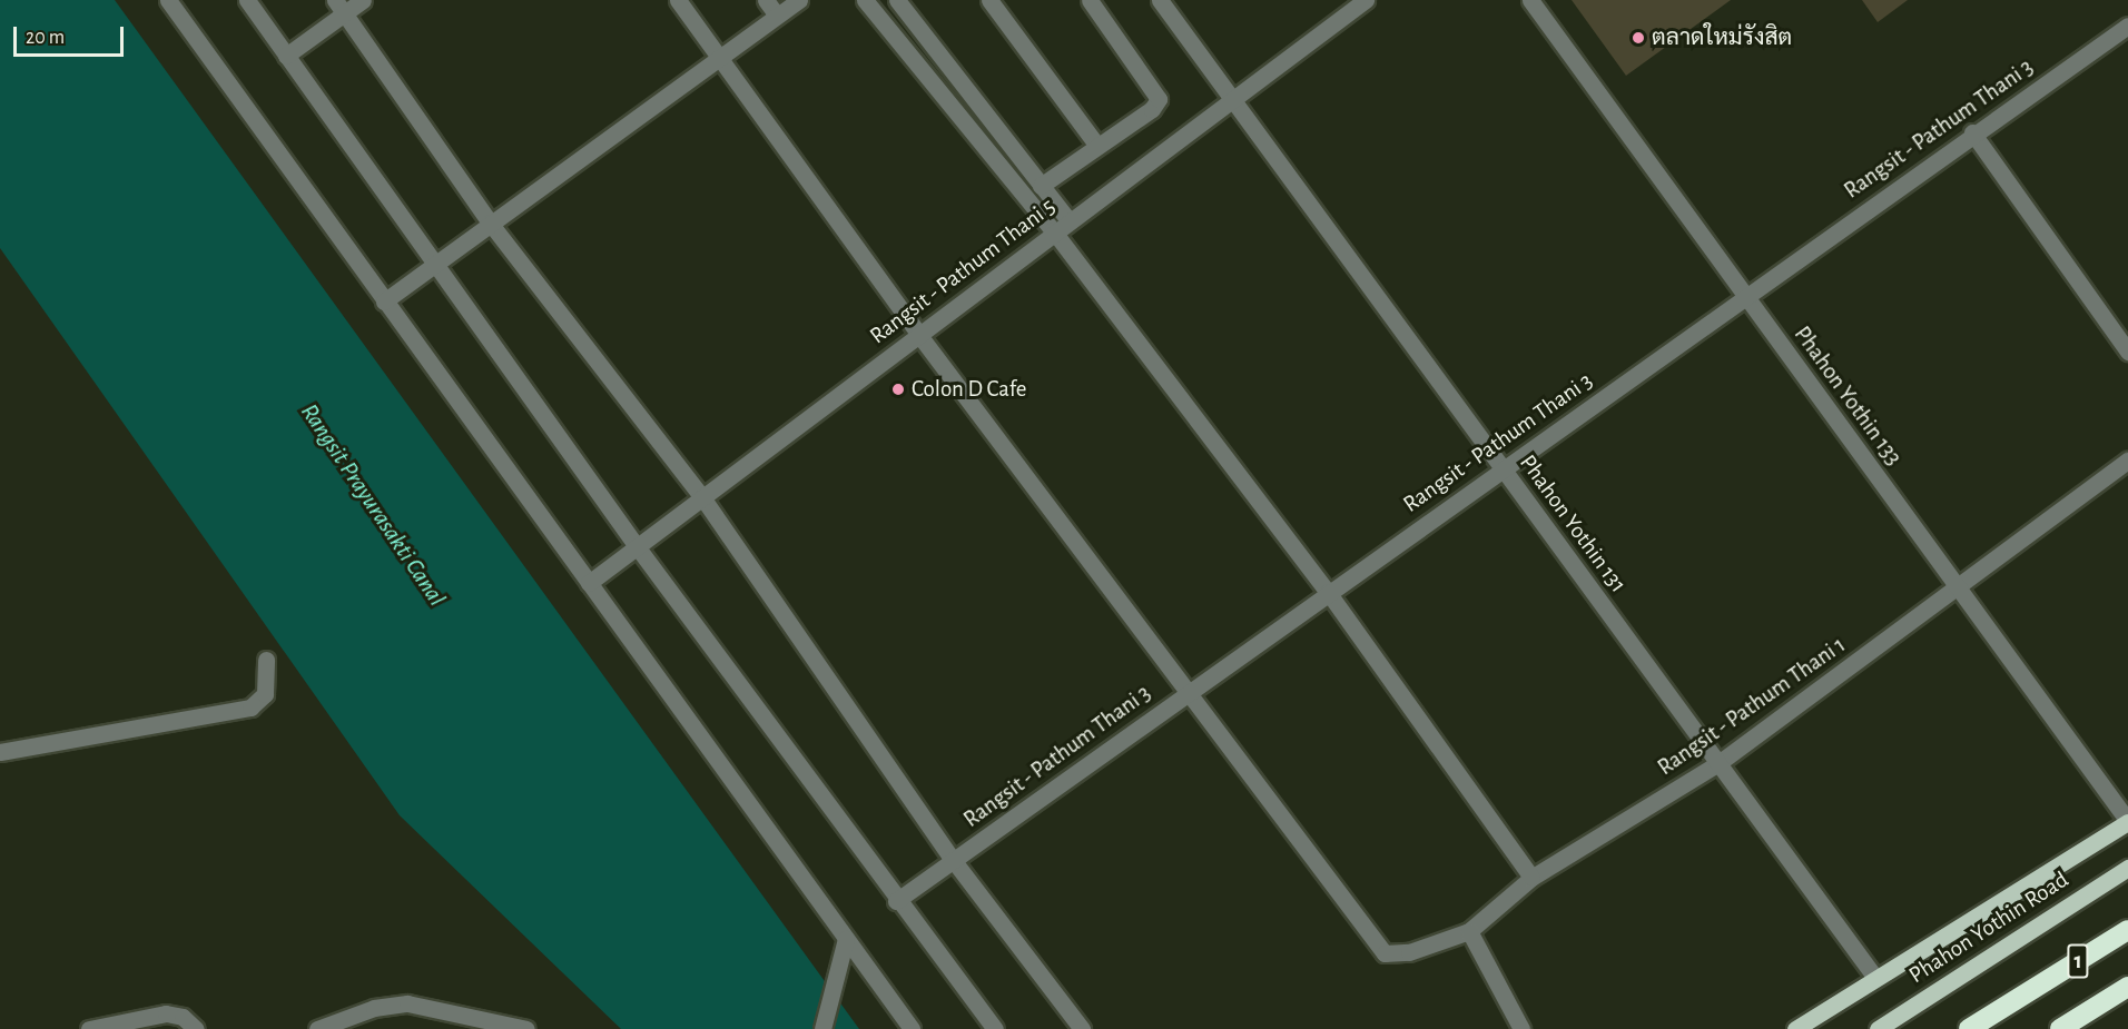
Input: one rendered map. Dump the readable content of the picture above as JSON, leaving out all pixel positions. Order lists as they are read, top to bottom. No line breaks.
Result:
{"streets":{"highway":["1"],"main road":["Phahon Yothin Road"],"street":["Rangsit - Pathum Thani 3","Rangsit - Pathum Thani 5","Phahon Yothin 133","Phahon Yothin 131","Rangsit - Pathum Thani 1"]},"crossings":[["Rangsit - Pathum Thani 3","Phahon Yothin 133"],["Rangsit - Pathum Thani 3","Phahon Yothin 131"],["Rangsit - Pathum Thani 3","Rangsit - Pathum Thani 1"],["Rangsit - Pathum Thani 5","Phahon Yothin 131"],["Phahon Yothin 133","Rangsit - Pathum Thani 1"],["Phahon Yothin 131","Rangsit - Pathum Thani 1"]],"water":["Rangsit Prayurasakti Canal"],"places":["ตลาดใหม่รังสิต","Colon D Cafe"],"scale_bar":"20 m"}
